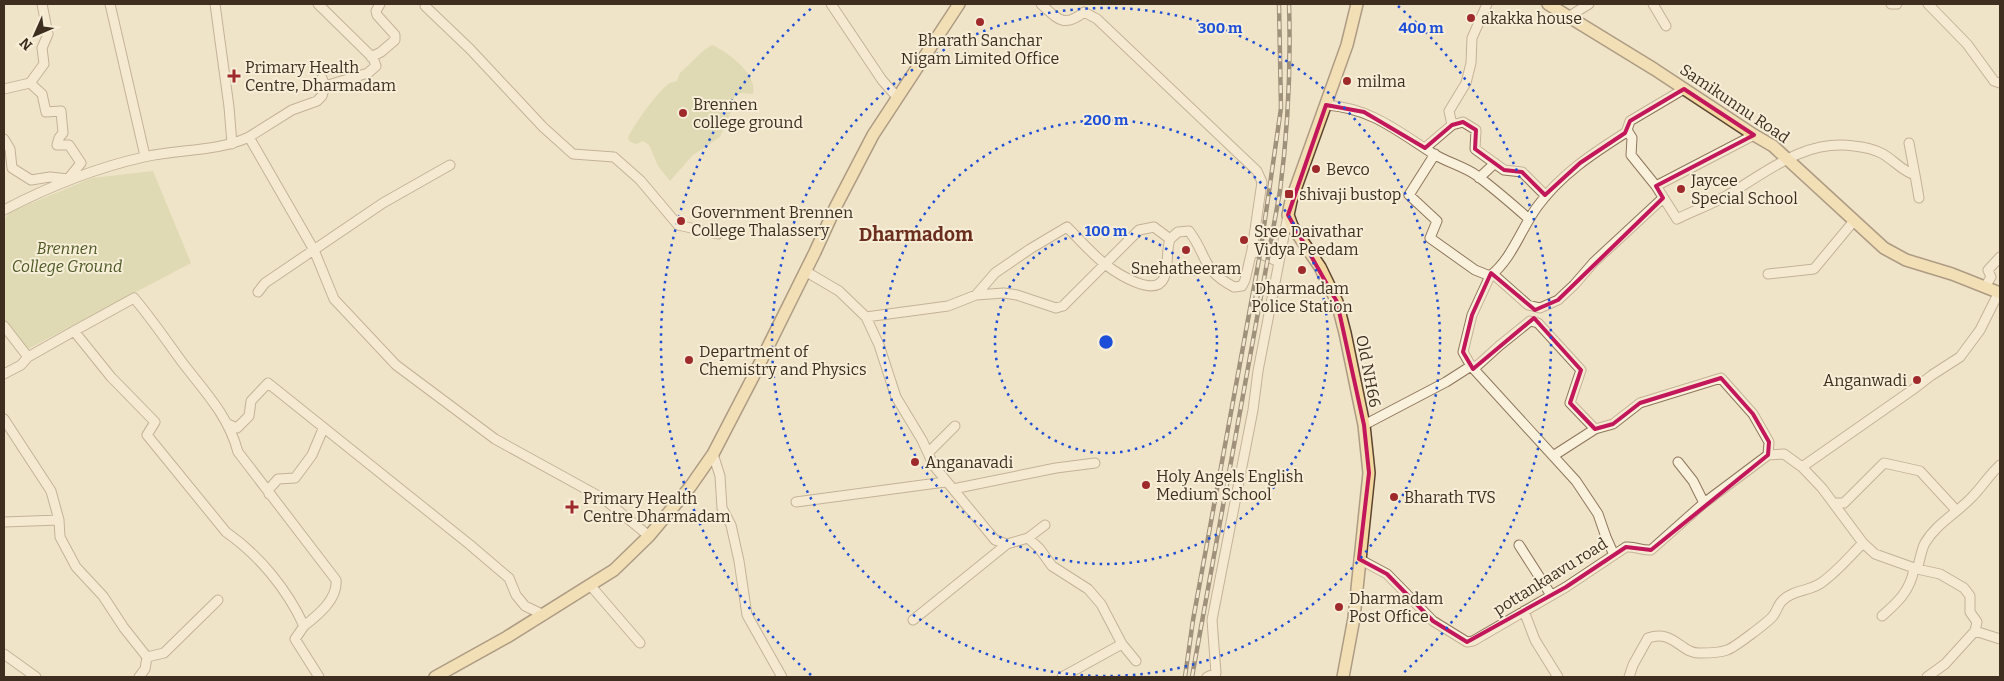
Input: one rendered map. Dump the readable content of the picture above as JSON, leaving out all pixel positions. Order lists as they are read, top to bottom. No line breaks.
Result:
{"streets":{"main road":["Samikunnu Road","Old NH66"],"street":["pottankaavu road"]},"crossings":[["Old NH66","pottankaavu road"]],"districts":["Dharmadom"],"parks":["Brennen College Ground"],"places":{"other":["akakka house","Bharath Sanchar Nigam Limited Office","milma","Brennen college ground","Bevco","Jaycee Special School","Government Brennen College Thalassery","Sree Daivathar Vidya Peedam","Snehatheeram","Dharmadam Police Station","Department of Chemistry and Physics","Anganwadi","Anganavadi","Holy Angels English Medium School","Bharath TVS","Dharmadam Post Office"],"health":["Primary Health Centre, Dharmadam","Primary Health Centre Dharmadam"],"transit":["shivaji bustop"]},"north":"bottom left","rings":["400 m","300 m","200 m","100 m"]}
